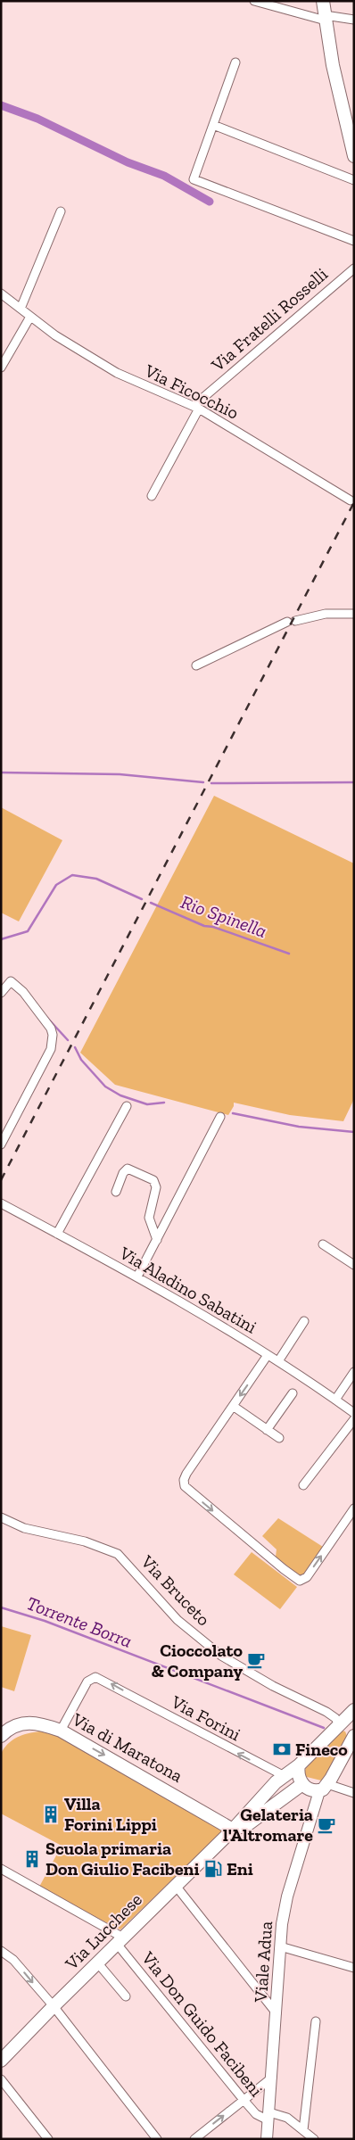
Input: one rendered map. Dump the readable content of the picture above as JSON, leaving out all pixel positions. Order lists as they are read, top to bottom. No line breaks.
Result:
{"streets":{"main road":["Via di Maratona","Via Lucchese","Viale Adua"],"street":["Via Fratelli Rosselli","Via Ficocchio","Via Aladino Sabatini","Via Bruceto","Via Forini","Via Don Guido Facibeni"]},"crossings":[["Via Fratelli Rosselli","Via Ficocchio"],["Via Forini","Via di Maratona"],["Via Forini","Via Lucchese"],["Via di Maratona","Via Lucchese"],["Via Lucchese","Via Don Guido Facibeni"],["Viale Adua","Via Don Guido Facibeni"]],"one_way":["Via Forini","Via di Maratona"],"water":["Rio Spinella","Torrente Borra"],"places":{"cafe":["Cioccolato & Company","Gelateria l'Altromare"],"bank":["Fineco"],"building":["Villa Forini Lippi","Scuola primaria Don Giulio Facibeni"],"fuel station":["Eni"]}}
